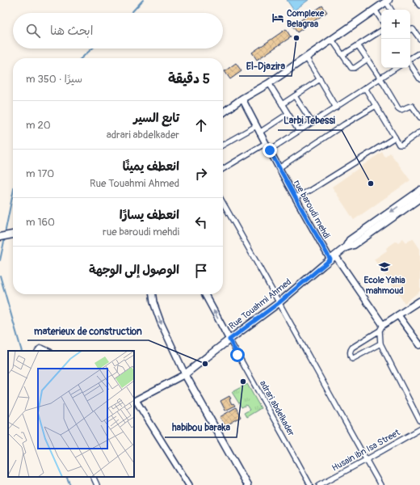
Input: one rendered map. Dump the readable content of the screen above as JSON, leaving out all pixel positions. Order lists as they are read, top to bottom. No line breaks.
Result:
{"streets":{"main road":["Rue Touahmi Ahmed"],"street":["rue baroudi mehdi","adrari abdelkader","Husain ibn Isa Street"]},"crossings":[["rue baroudi mehdi","Rue Touahmi Ahmed"],["Rue Touahmi Ahmed","adrari abdelkader"]],"places":{"hotel":["Complexe Belagraa"],"other":["El-Djazira","Larbi Tebessi","materieux de construction","habibou baraka"],"school or university":["Ecole Yahia mahmoud"]},"page":{"map_buttons":["+","−"],"search":"ابحث هنا","heading":["5 دقيقة","سيرًا · 350 m"],"list":[["تابع السير","adrari abdelkader","20 m"],["انعطف يمينًا","Rue Touahmi Ahmed","170 m"],["انعطف يسارًا","rue baroudi mehdi","160 m"],"الوصول إلى الوجهة"]}}
